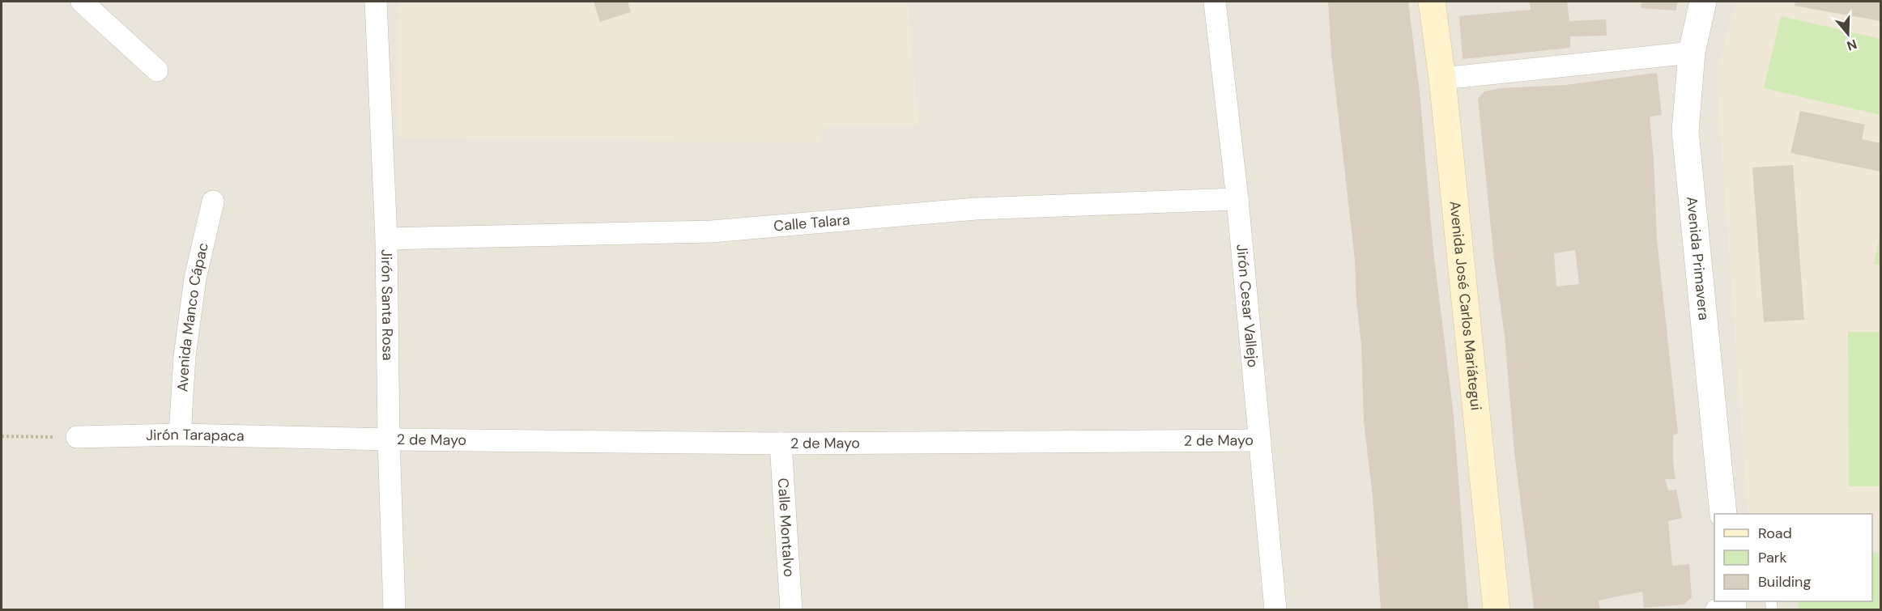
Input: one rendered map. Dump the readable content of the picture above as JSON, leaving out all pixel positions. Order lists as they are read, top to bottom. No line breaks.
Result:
{"streets":{"main road":["Avenida José Carlos Mariátegui"],"street":["Calle Talara","Avenida Primavera","Jirón Santa Rosa","Jirón Cesar Vallejo","Avenida Manco Cápac","Jirón Tarapaca","2 de Mayo","Calle Montalvo"]},"crossings":[["Calle Talara","Jirón Santa Rosa"],["Calle Talara","Jirón Cesar Vallejo"],["Jirón Santa Rosa","Jirón Tarapaca"],["Jirón Santa Rosa","2 de Mayo"],["Jirón Cesar Vallejo","2 de Mayo"],["Avenida Manco Cápac","Jirón Tarapaca"],["Jirón Tarapaca","2 de Mayo"],["2 de Mayo","Calle Montalvo"]],"legend":["Road","Park","Building"],"north":"bottom"}
